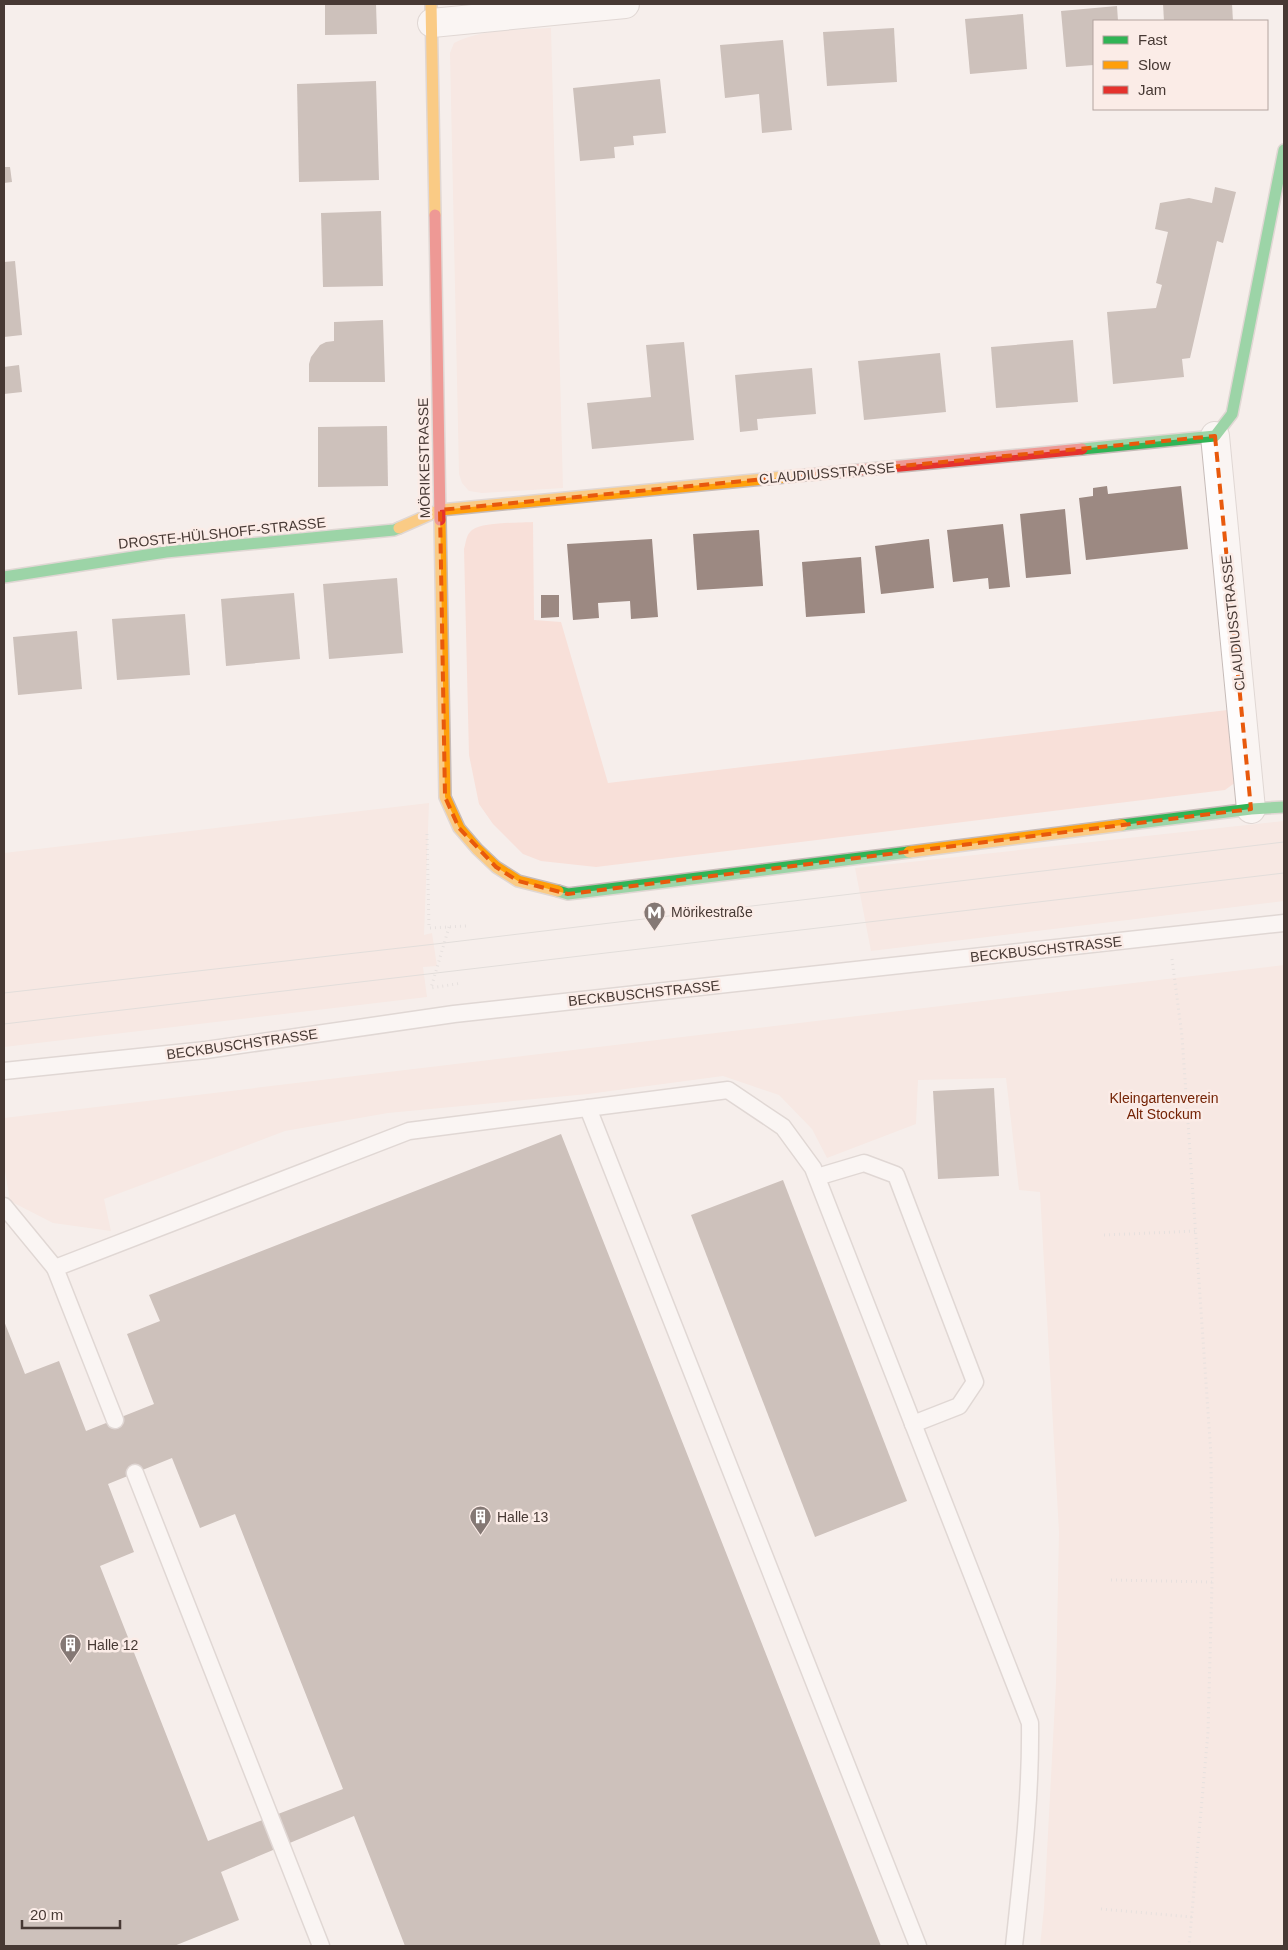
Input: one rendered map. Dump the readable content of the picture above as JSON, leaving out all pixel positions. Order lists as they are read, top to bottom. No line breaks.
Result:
{"streets":{"street":["MÖRIKESTRASSE","CLAUDIUSSTRASSE","DROSTE-HÜLSHOFF-STRASSE"],"lane":["BECKBUSCHSTRASSE"]},"crossings":[["MÖRIKESTRASSE","CLAUDIUSSTRASSE"],["MÖRIKESTRASSE","DROSTE-HÜLSHOFF-STRASSE"],["CLAUDIUSSTRASSE","DROSTE-HÜLSHOFF-STRASSE"]],"parks":["Kleingartenverein Alt Stockum"],"places":{"metro station":["Mörikestraße"],"building":["Halle 13","Halle 12"]},"legend":["Fast","Slow","Jam"],"scale_bar":"20 m"}
